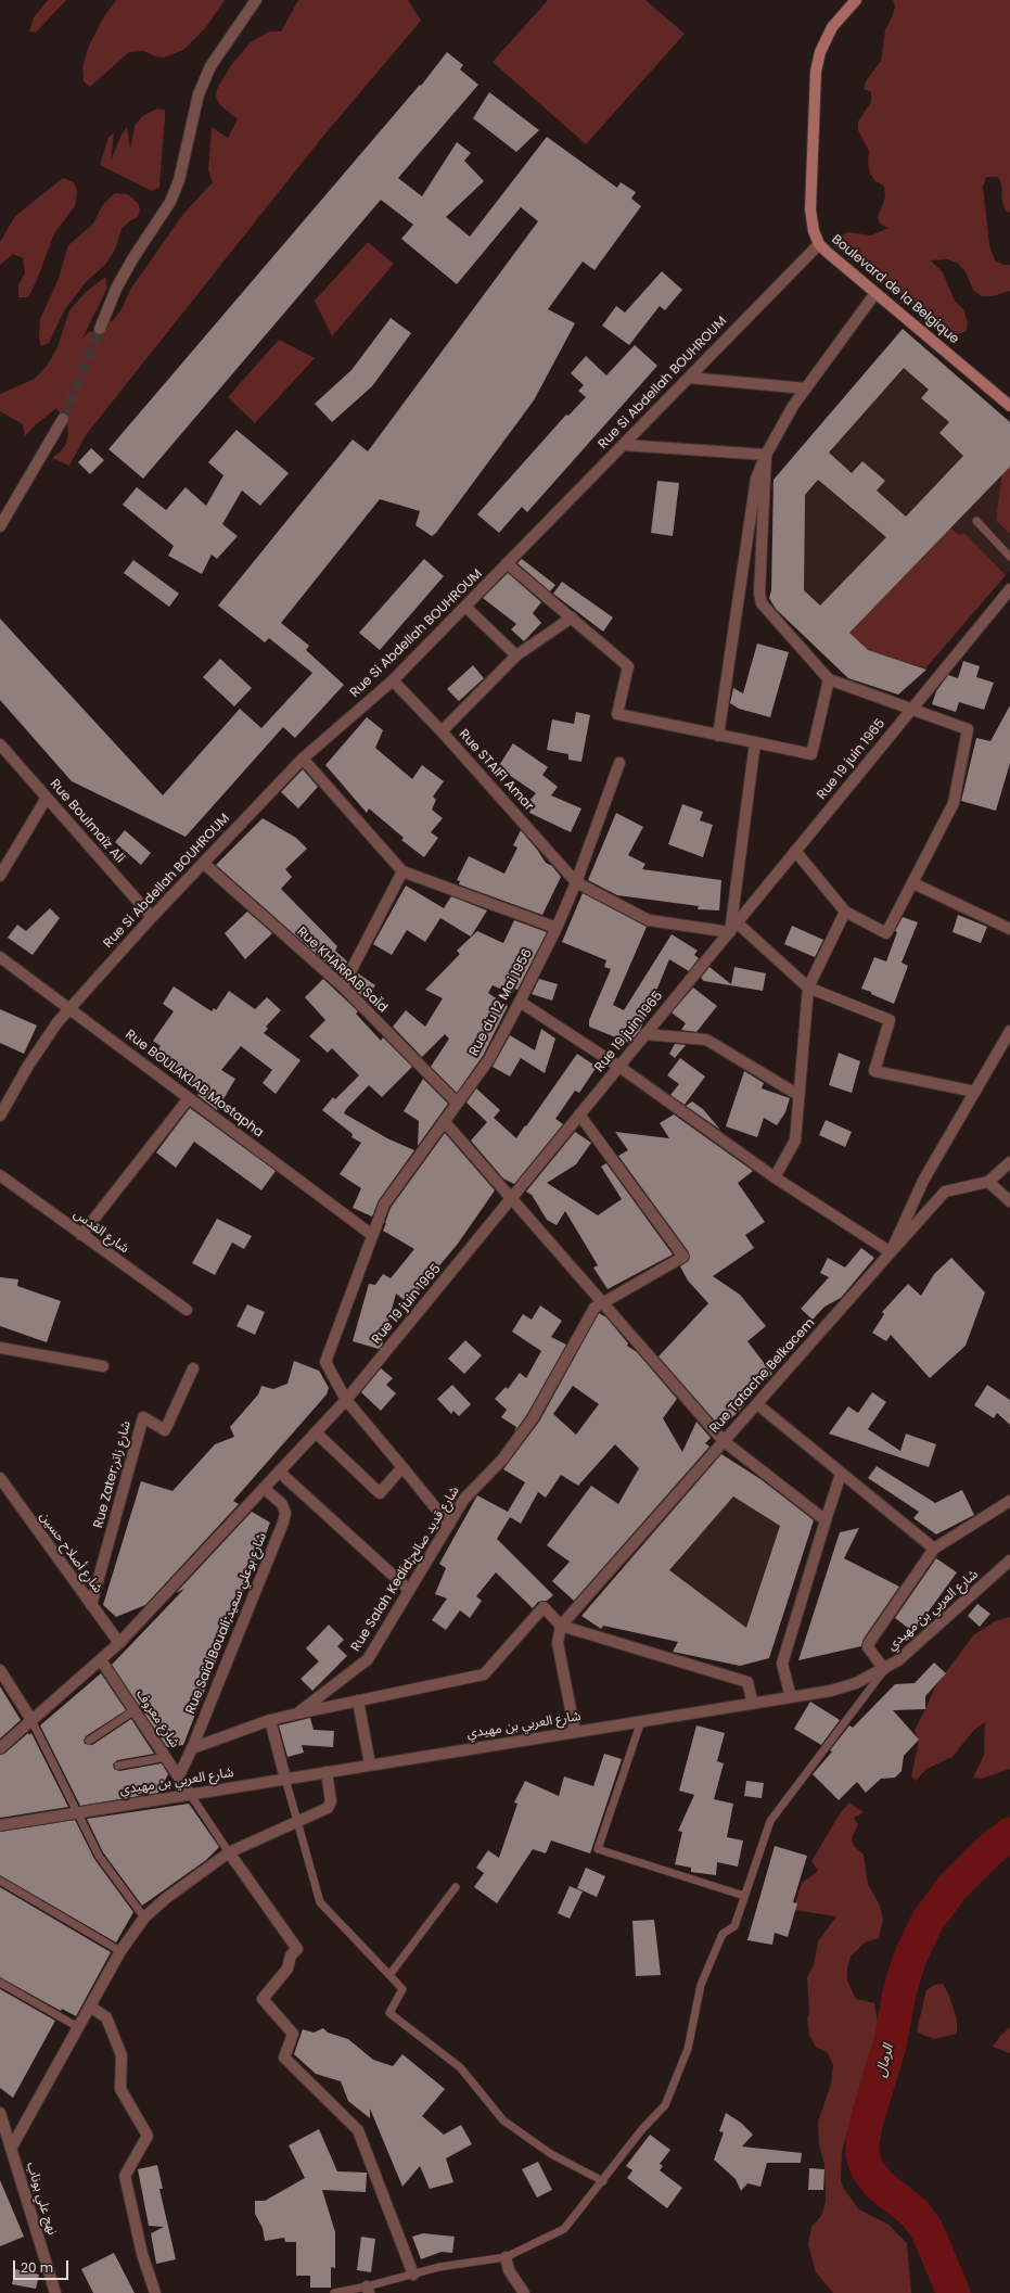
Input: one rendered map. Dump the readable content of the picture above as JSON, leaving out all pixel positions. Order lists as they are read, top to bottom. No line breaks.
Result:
{"streets":{"main road":["Boulevard de la Belgique"],"street":["Rue Si Abdellah BOUHROUM","Rue 19 juin 1965","Rue STAIFI Amar","Rue Boulmaïz Ali","Rue KHARRAB SaÏd","Rue du 12 Mai 1956","Rue BOULAKLAB Mostapha","شارع القدس","Rue Tatache Belkacem","Rue Zater;شارع زاتر","شارع أصلاح حسين","Rue Salah Kedid;شارع قديد صالح","شارع العربي بن مهيدي","Rue Saïd Bouali;شارع بوعلي سعيد","شارع معروف","نهج علي بوناب"]},"crossings":[["Boulevard de la Belgique","Rue Si Abdellah BOUHROUM"],["Rue Si Abdellah BOUHROUM","Rue STAIFI Amar"],["Rue Si Abdellah BOUHROUM","Rue Boulmaïz Ali"],["Rue Si Abdellah BOUHROUM","Rue KHARRAB SaÏd"],["Rue Si Abdellah BOUHROUM","Rue BOULAKLAB Mostapha"],["Rue 19 juin 1965","Rue du 12 Mai 1956"],["Rue 19 juin 1965","شارع أصلاح حسين"],["Rue 19 juin 1965","Rue Salah Kedid;شارع قديد صالح"],["Rue 19 juin 1965","Rue Saïd Bouali;شارع بوعلي سعيد"],["Rue 19 juin 1965","شارع معروف"],["Rue STAIFI Amar","Rue du 12 Mai 1956"],["Rue KHARRAB SaÏd","Rue du 12 Mai 1956"],["Rue du 12 Mai 1956","Rue BOULAKLAB Mostapha"],["Rue du 12 Mai 1956","Rue Salah Kedid;شارع قديد صالح"],["Rue Zater;شارع زاتر","شارع أصلاح حسين"],["شارع العربي بن مهيدي","شارع معروف"],["Rue Saïd Bouali;شارع بوعلي سعيد","شارع معروف"]],"water":["الرمال"],"scale_bar":"20 m"}
